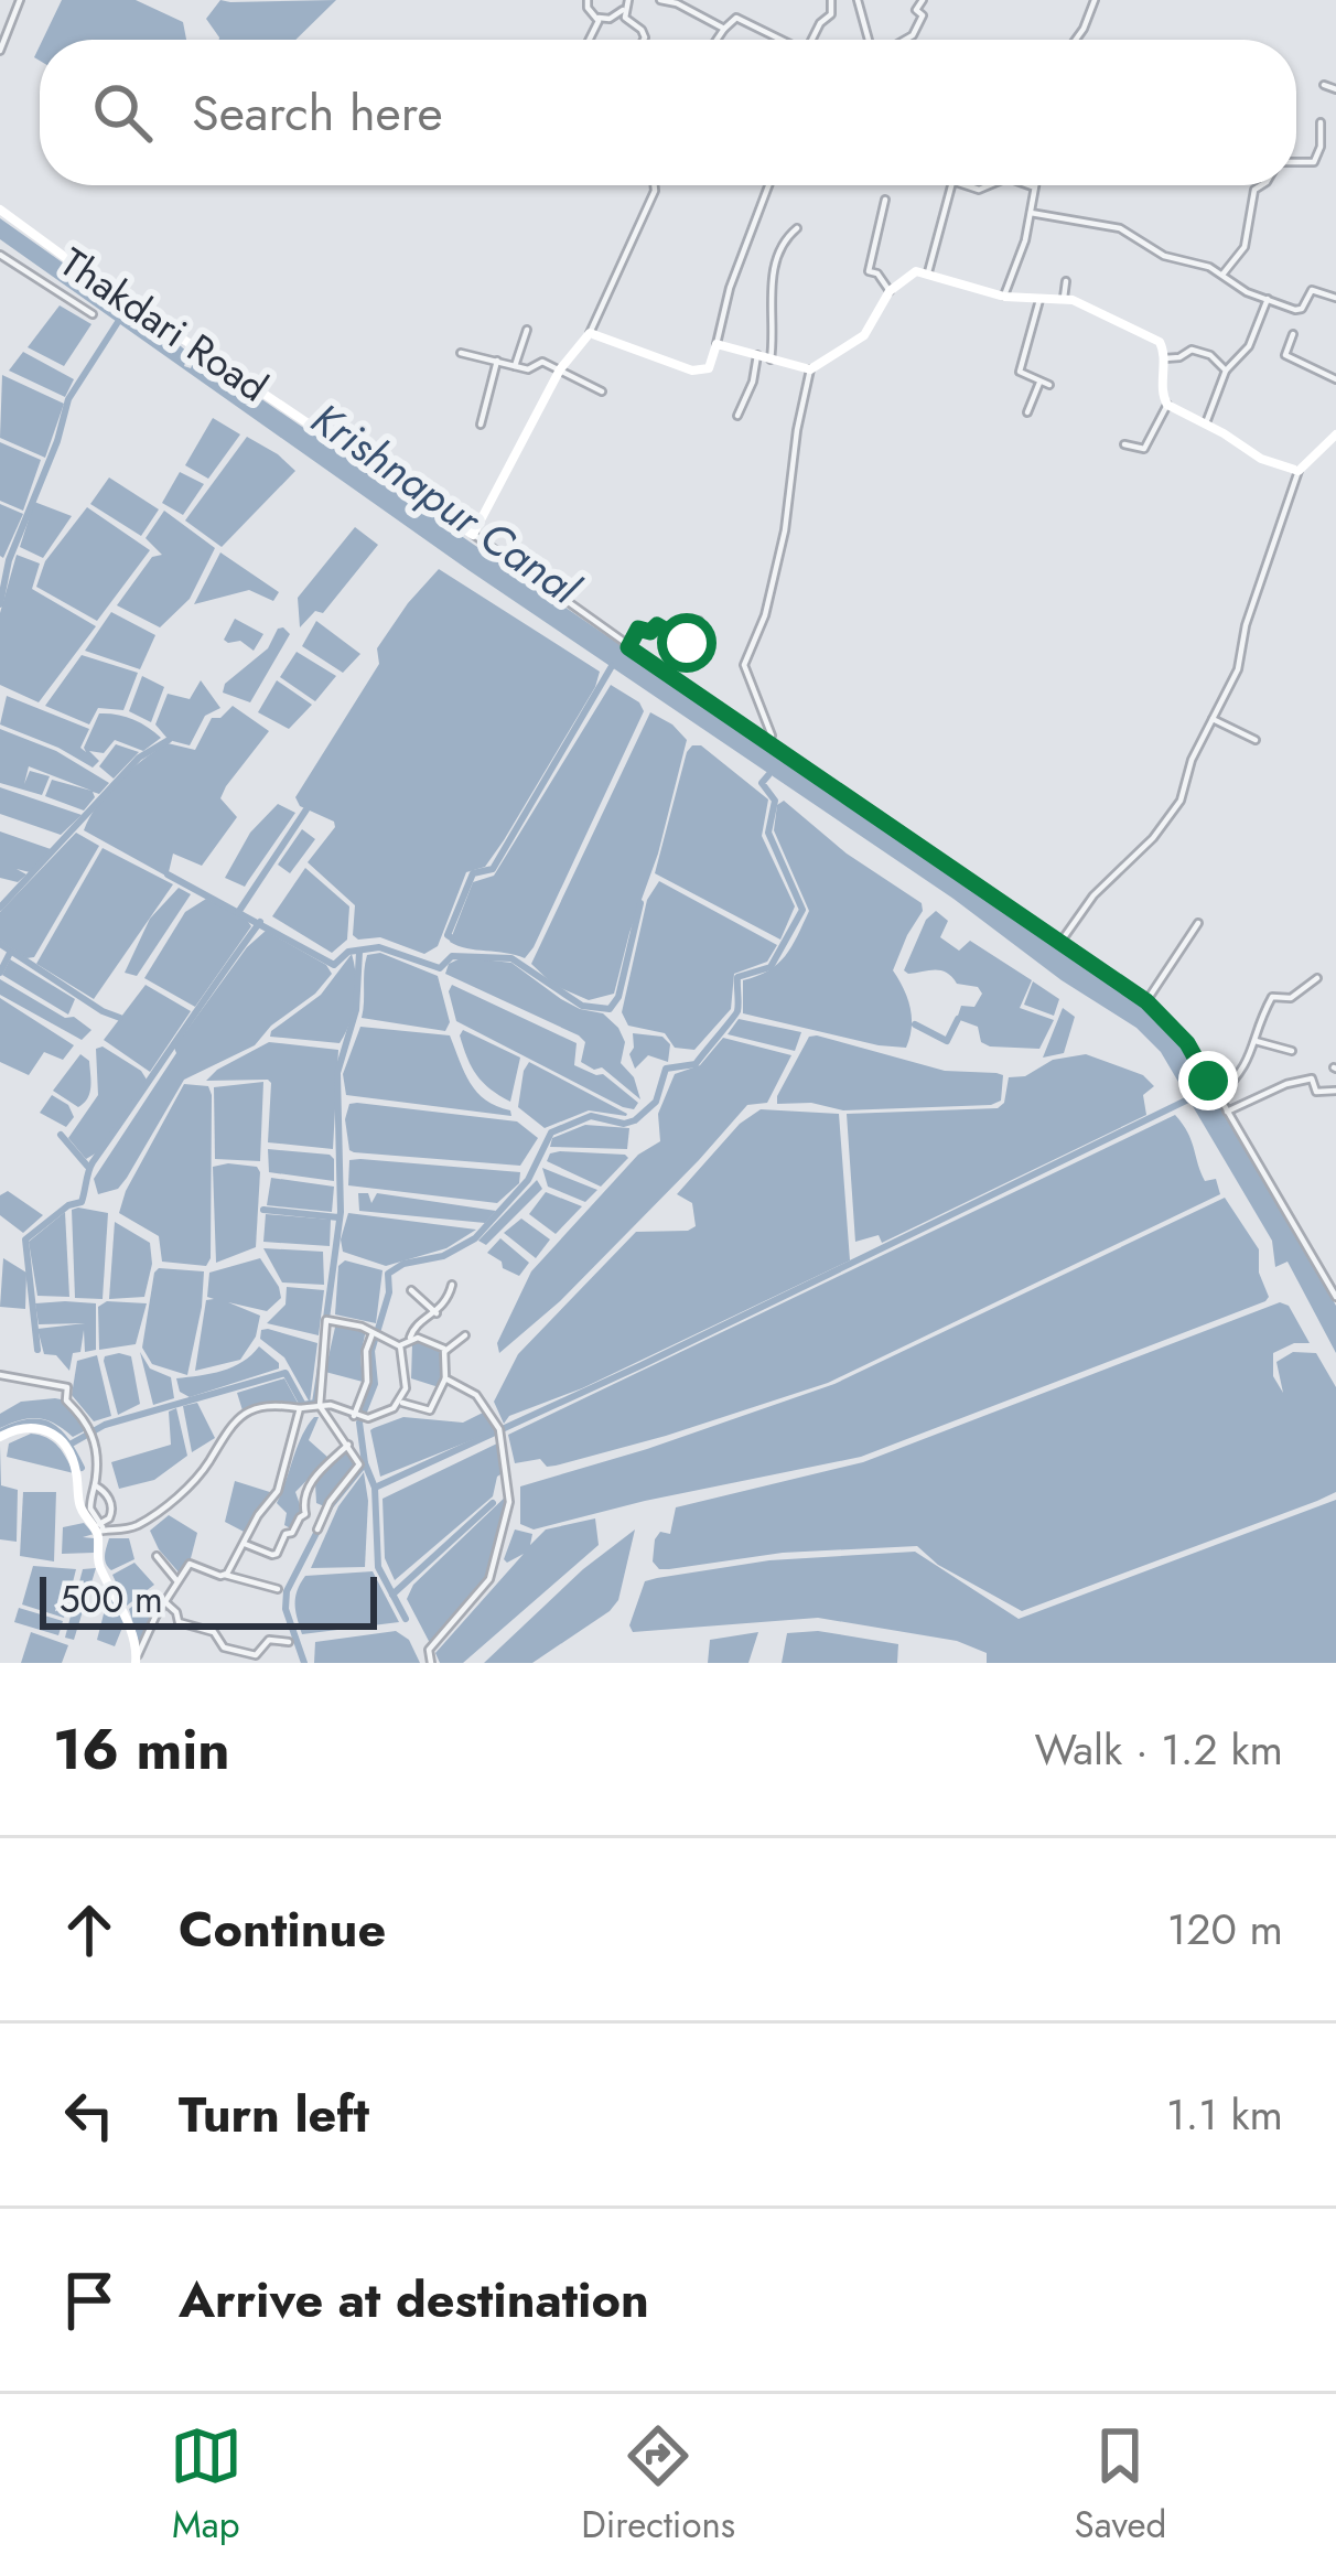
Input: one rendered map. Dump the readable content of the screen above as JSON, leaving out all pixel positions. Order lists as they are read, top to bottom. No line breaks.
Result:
{"streets":{"street":["Thakdari Road"]},"water":["Krishnapur Canal"],"scale_bar":"500 m","page":{"search":"Search here","scale":"500 m","heading":["16 min","Walk · 1.2 km"],"list":[["Continue","120 m"],["Turn left","1.1 km"],"Arrive at destination"],"nav":["Map","Directions","Saved"]}}
